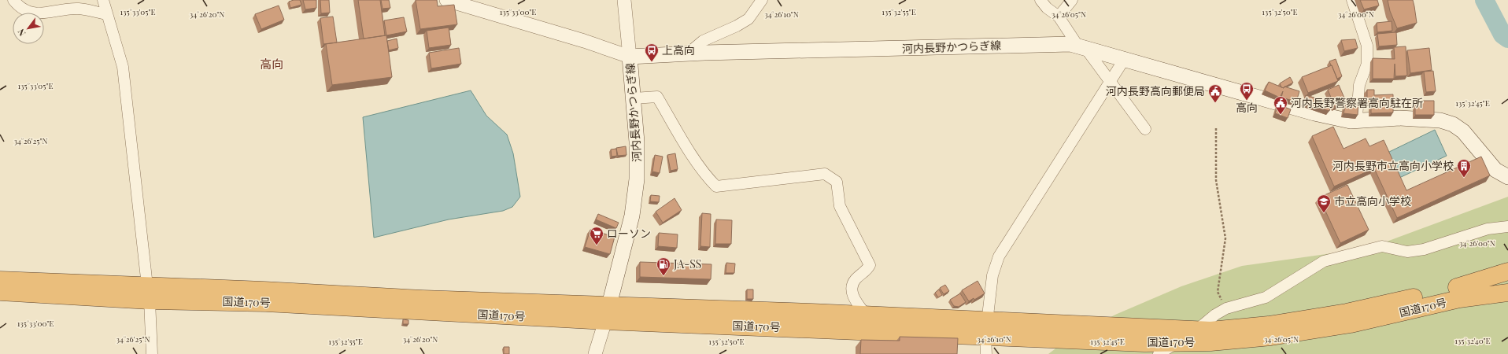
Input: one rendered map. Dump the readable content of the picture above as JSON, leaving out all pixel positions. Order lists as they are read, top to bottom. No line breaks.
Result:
{"streets":{"highway":["国道170号"],"main road":["河内長野かつらぎ線"]},"crossings":[["河内長野かつらぎ線","国道170号"]],"districts":["高向"],"places":{"bus stop":["上高向","高向"],"public building":["河内長野高向郵便局","河内長野警察署高向駐在所"],"building":["河内長野市立高向小学校"],"school or university":["市立高向小学校"],"supermarket":["ローソン"],"fuel station":["JA-SS"]},"north":"bottom left","coordinates":["135°33'05\"E","135°33'00\"E","135°32'55\"E","135°32'50\"E","34°26'20\"N","34°26'10\"N","34°26'05\"N","34°26'00\"N","135°32'45\"E","34°26'25\"N","135°32'40\"E"]}
